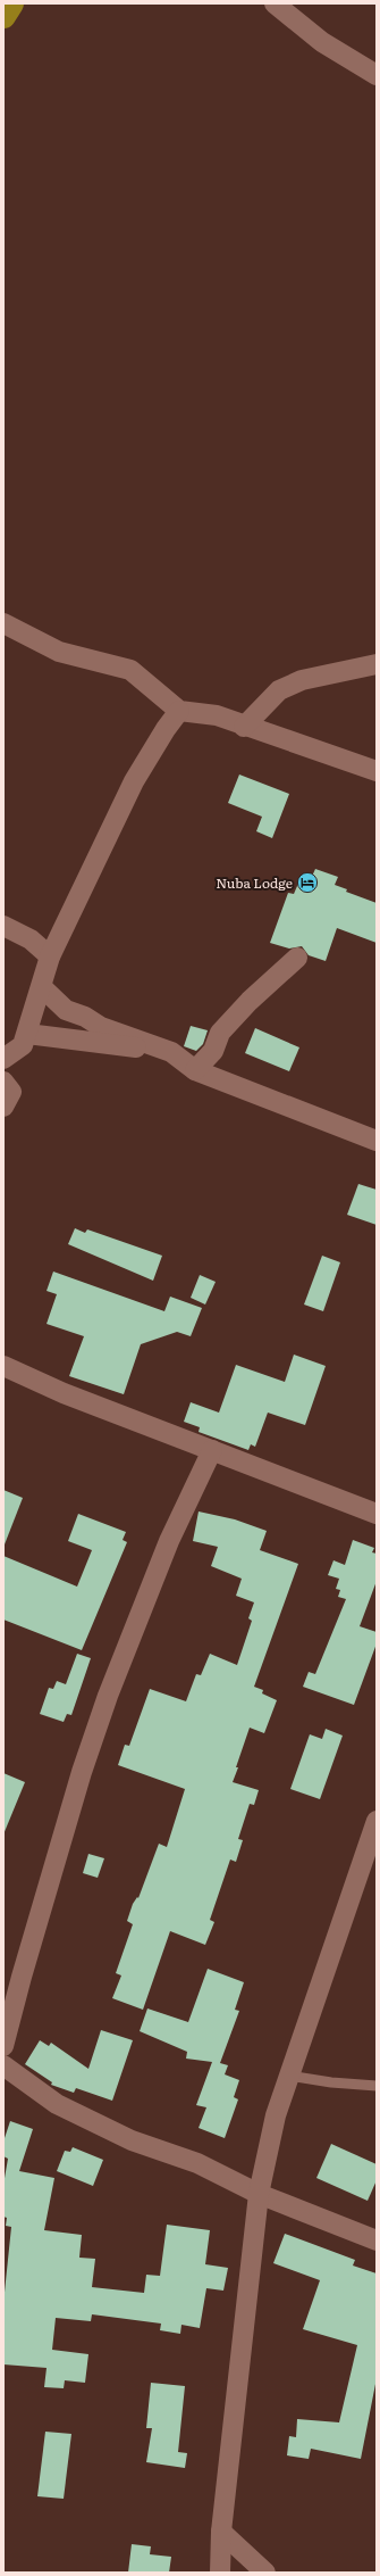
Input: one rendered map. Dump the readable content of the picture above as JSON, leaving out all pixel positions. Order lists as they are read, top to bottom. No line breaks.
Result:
{"places":{"hotel":["Nuba Lodge"]}}
